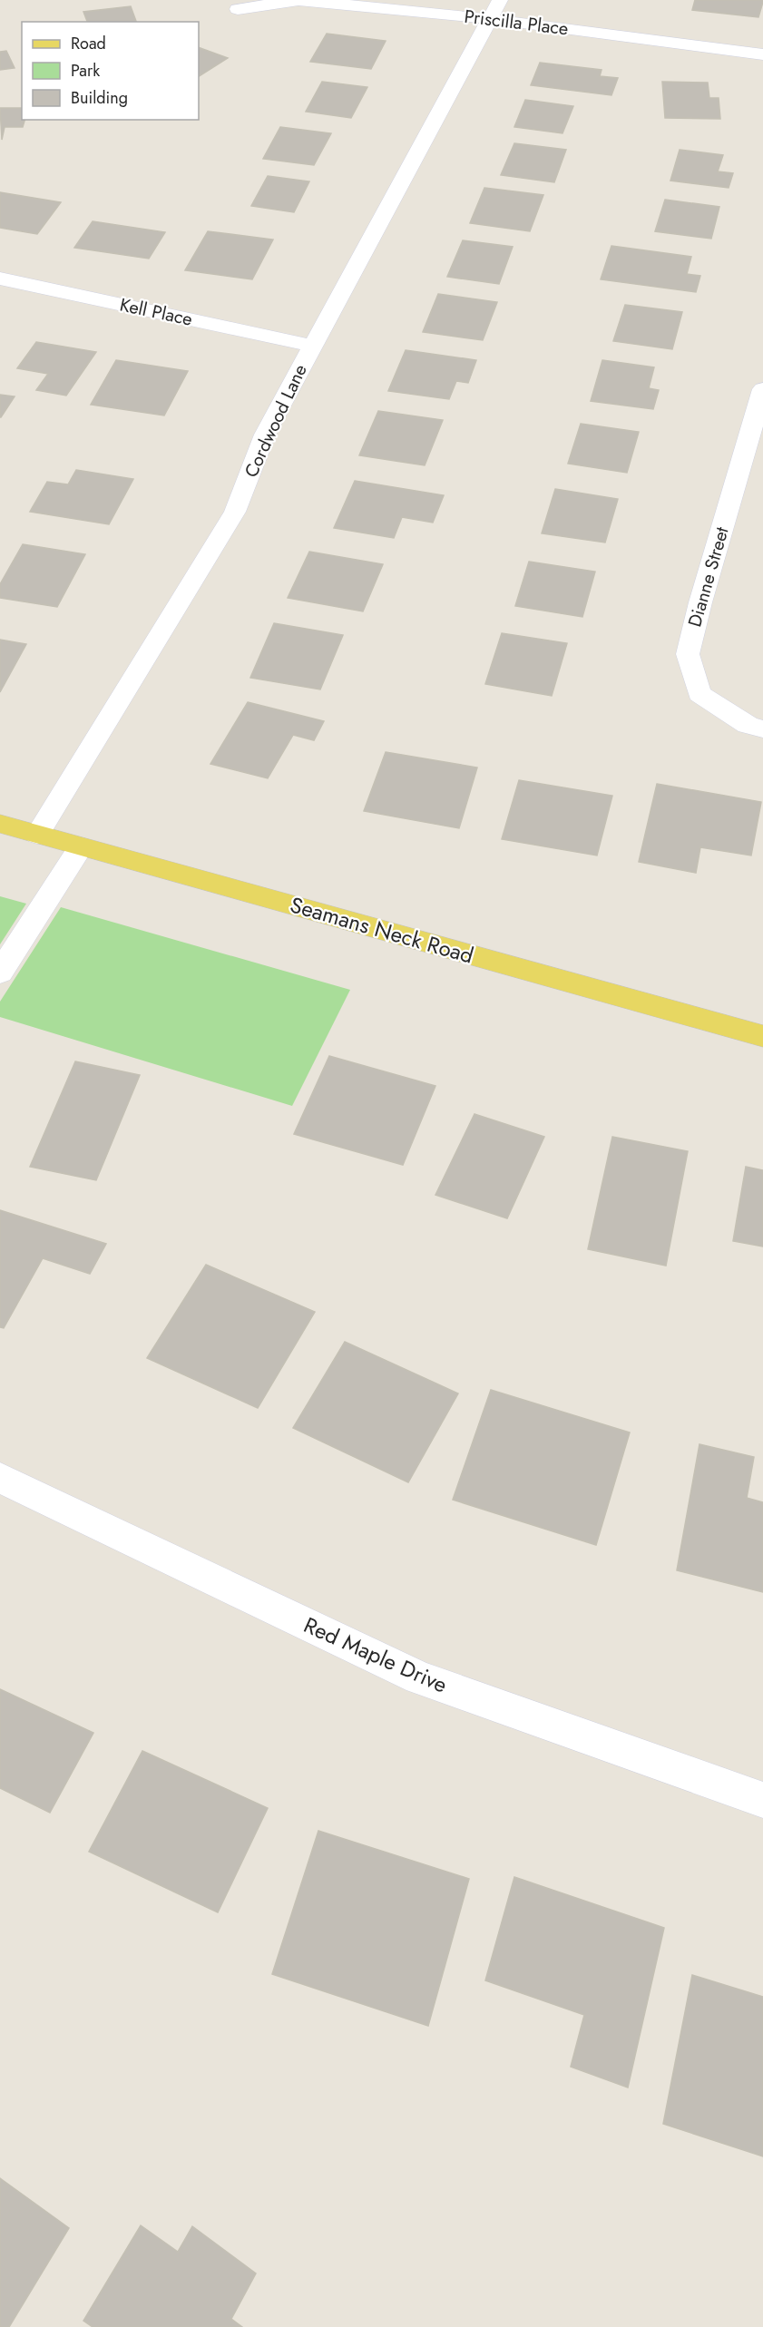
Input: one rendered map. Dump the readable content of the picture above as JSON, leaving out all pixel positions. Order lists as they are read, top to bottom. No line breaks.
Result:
{"streets":{"main road":["Seamans Neck Road"],"street":["Priscilla Place","Kell Place","Cordwood Lane","Dianne Street","Red Maple Drive"]},"crossings":[["Priscilla Place","Cordwood Lane"],["Kell Place","Cordwood Lane"],["Cordwood Lane","Seamans Neck Road"]],"legend":["Road","Park","Building"]}
